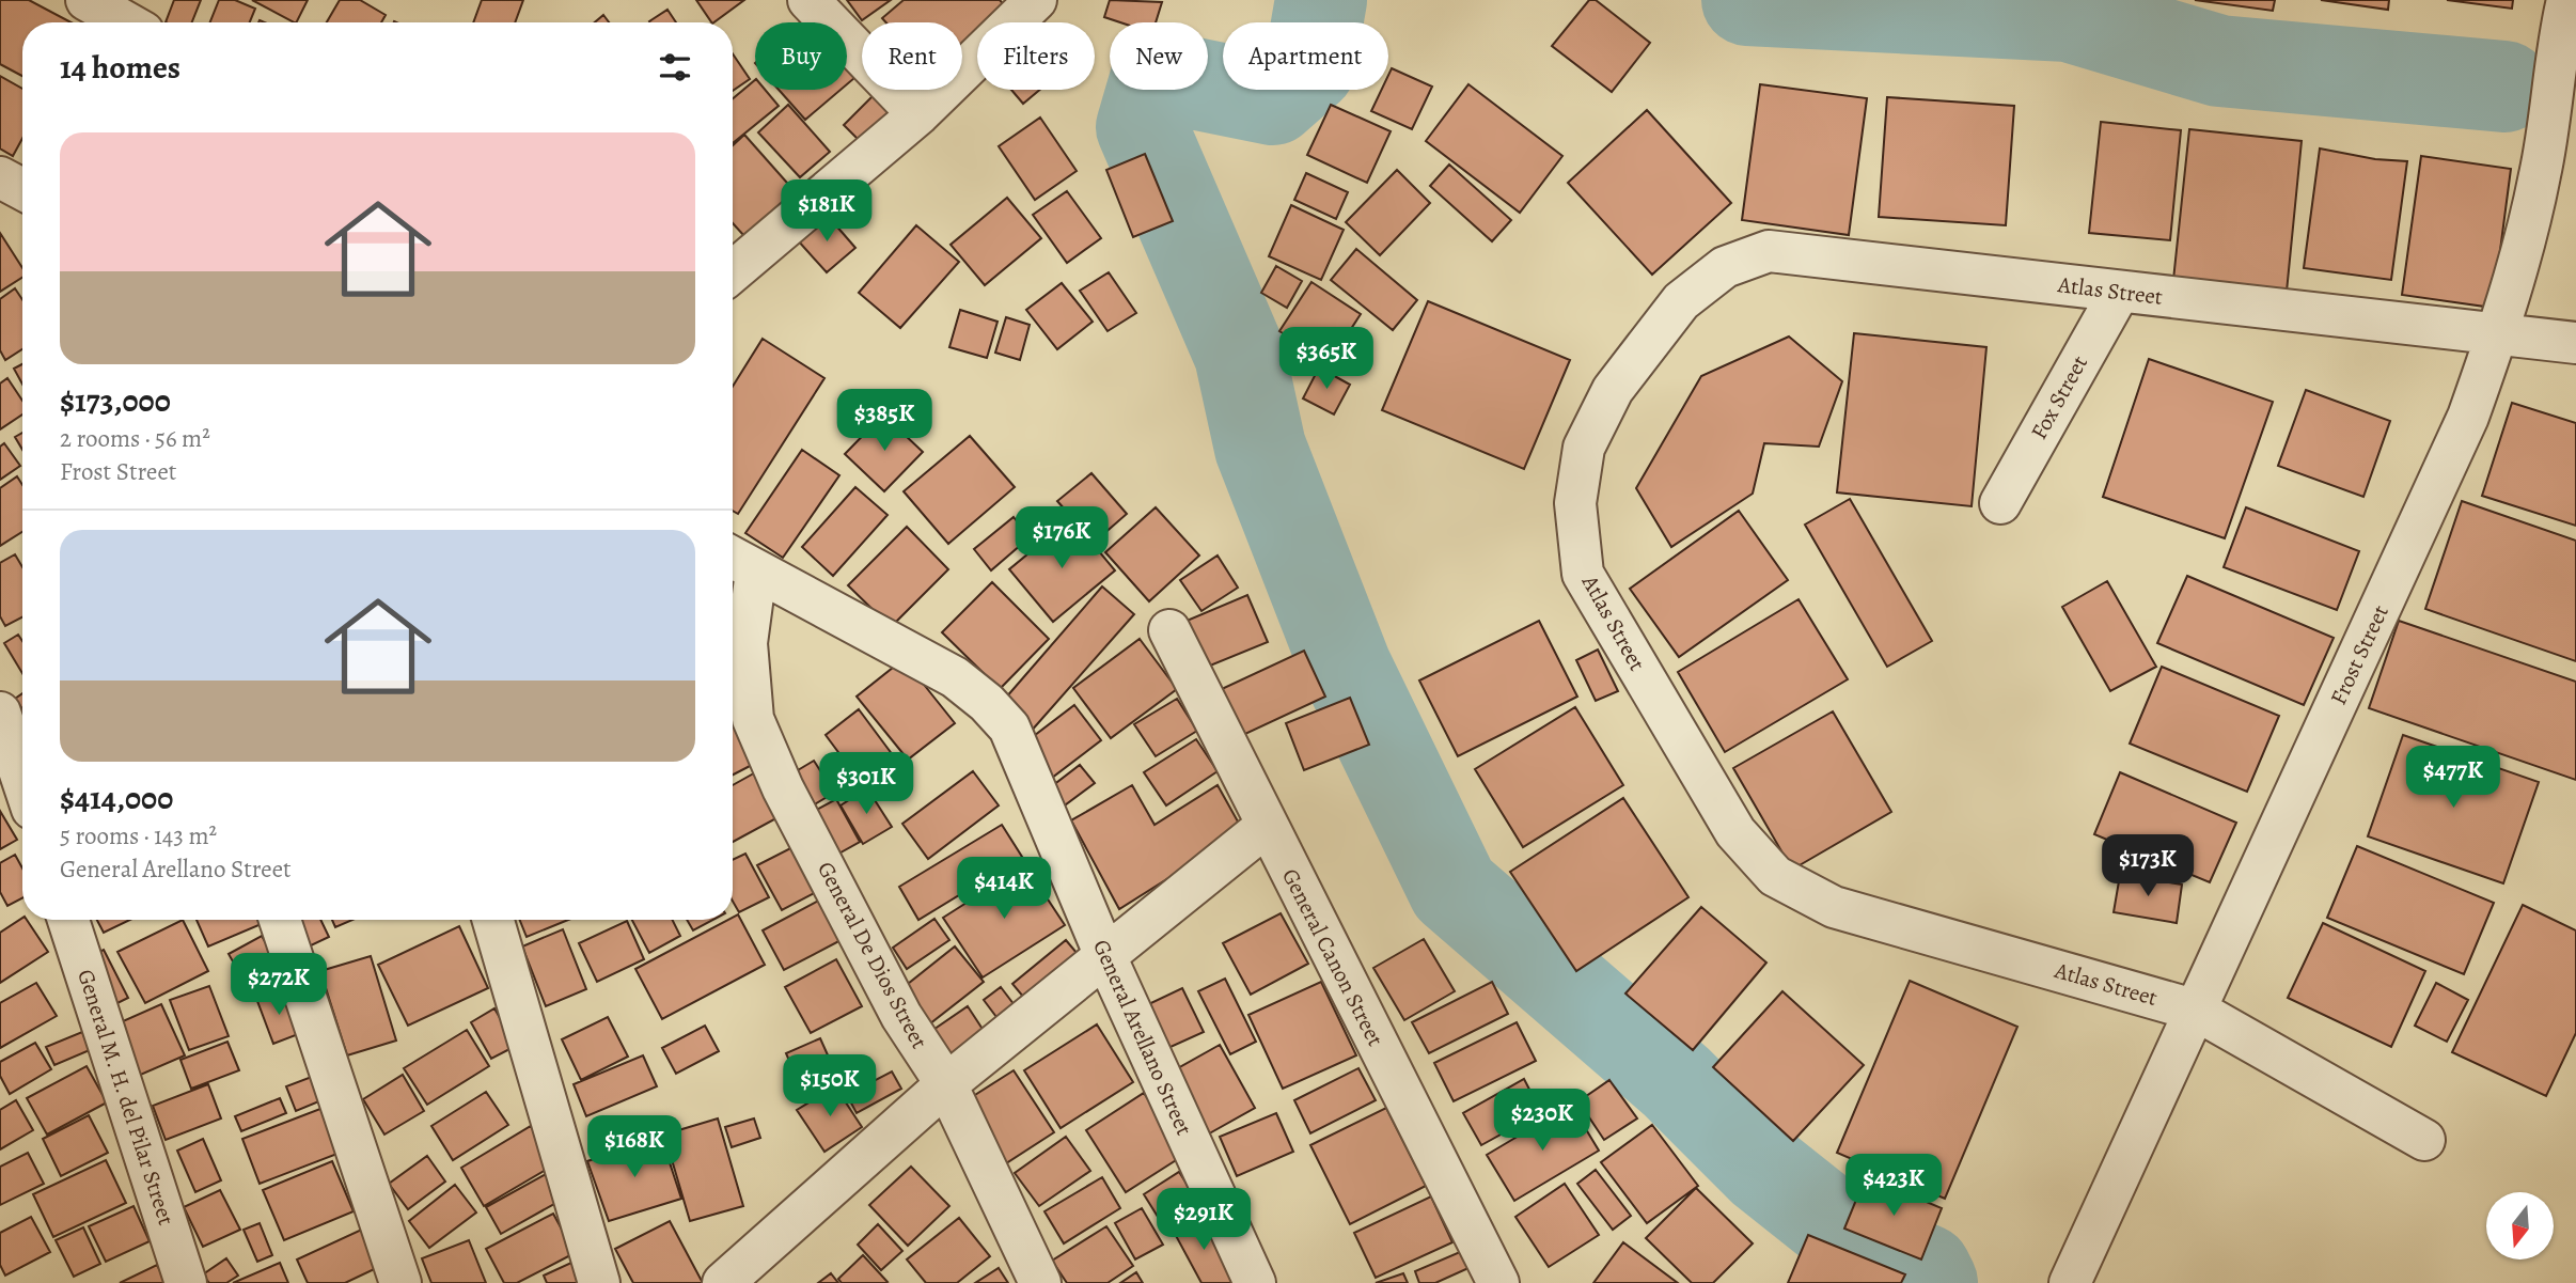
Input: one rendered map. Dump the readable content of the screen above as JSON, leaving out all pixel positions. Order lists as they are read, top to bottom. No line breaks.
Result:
{"streets":{"street":["Atlas Street","Fox Street","Frost Street","General De Dios Street","General Canon Street","General Arellano Street","General M. H. del Pilar Street"]},"crossings":[["Atlas Street","Fox Street"],["Atlas Street","Frost Street"],["General De Dios Street","General Arellano Street"]],"north":"bottom","page":{"chip":["Buy","Rent","Filters","New","Apartment"],"heading":"14 homes","list":[{"name":"$173,000","note":"2 rooms · 56 m² · Frost Street"},{"name":"$414,000","note":"5 rooms · 143 m² · General Arellano Street"}],"price":["$181K","$365K","$385K","$176K","$477K","$301K","$173K","$414K","$272K","$150K","$230K","$168K","$423K","$291K"]}}
